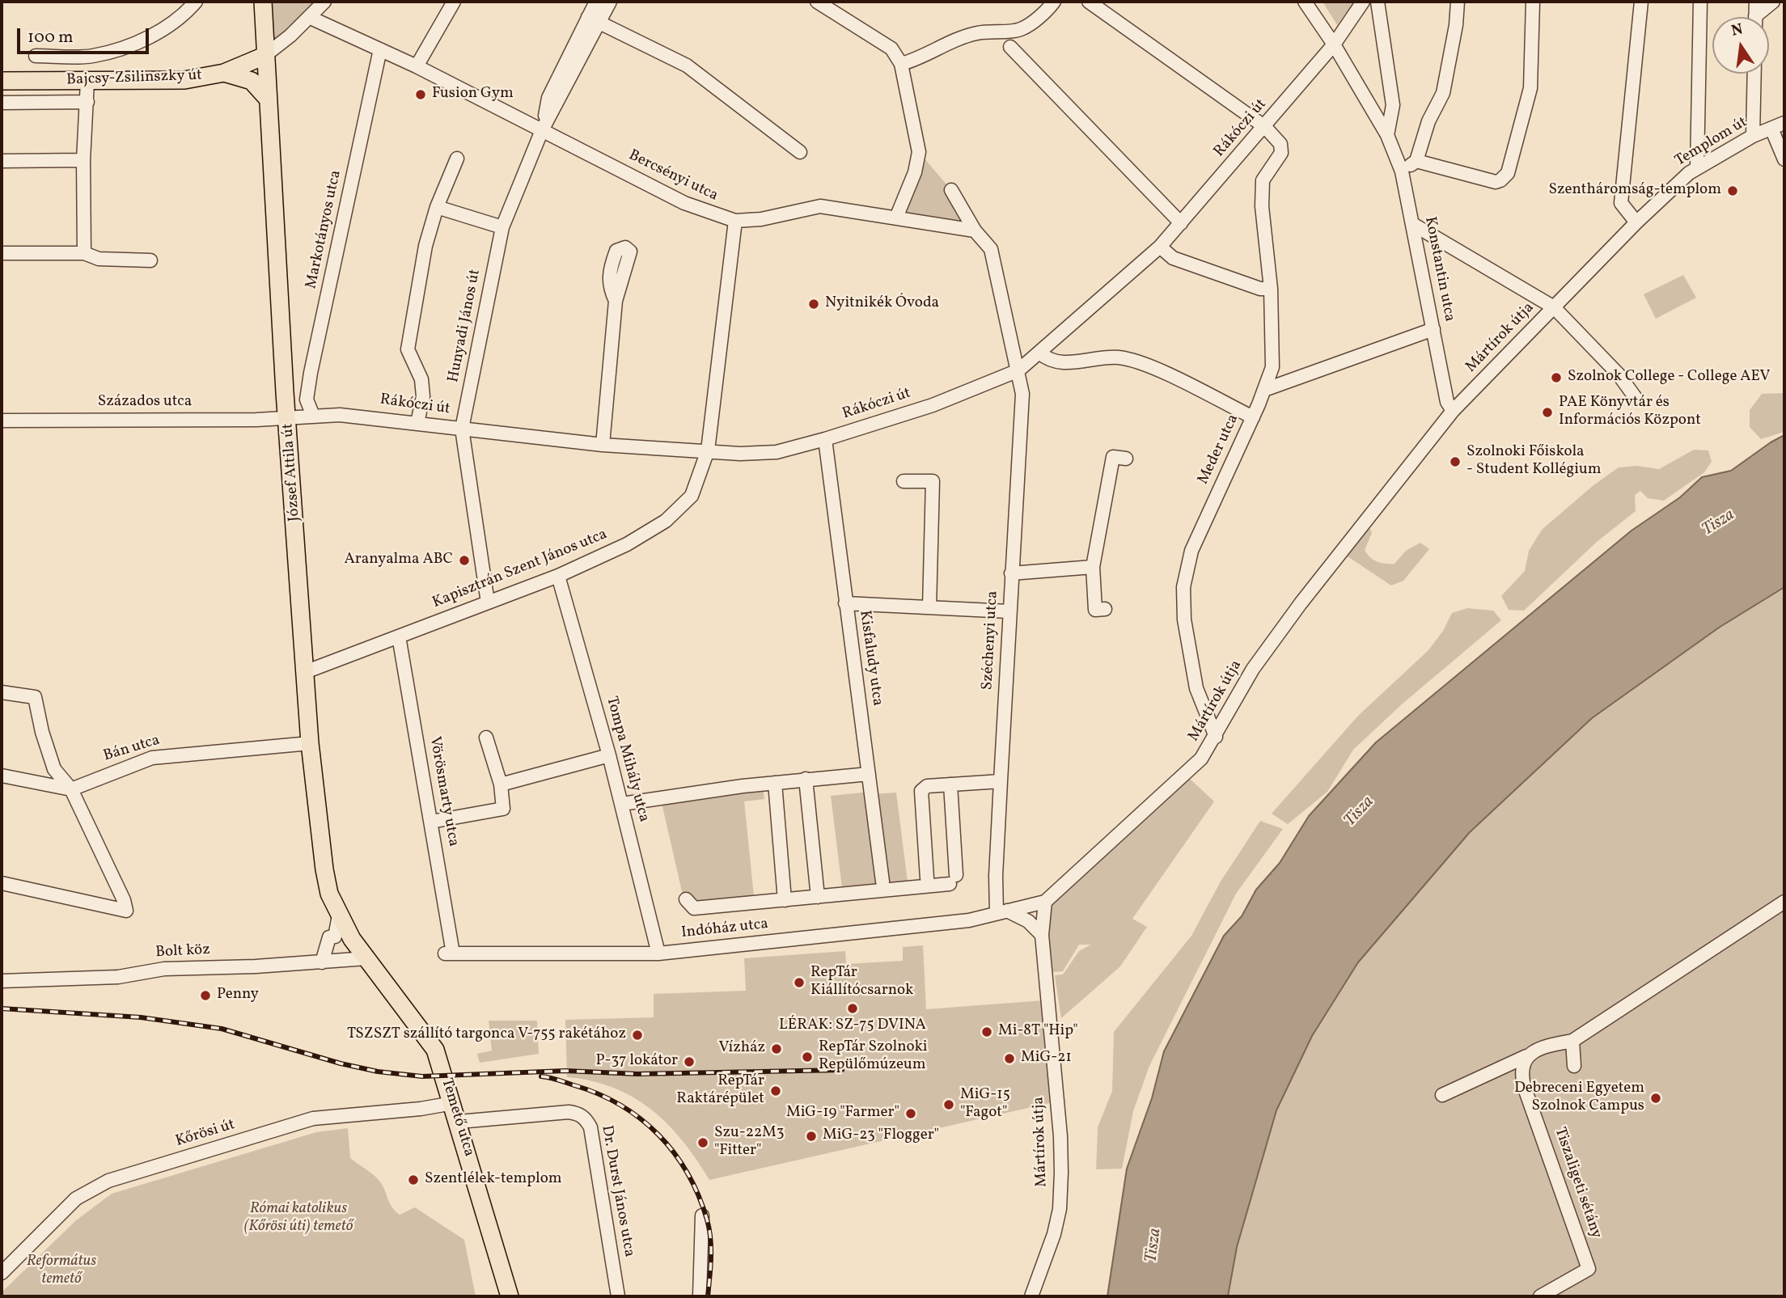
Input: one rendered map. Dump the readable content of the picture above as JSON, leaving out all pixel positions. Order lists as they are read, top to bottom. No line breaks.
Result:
{"streets":{"main road":["Bajcsy-Zsilinszky út","József Attila út","Temető utca"],"street":["Rákóczi út","Templom út","Bercsényi utca","Markotányos utca","Konstantin utca","Hunyadi János út","Mártírok útja","Százados utca","Meder utca","Kapisztrán Szent János utca","Széchenyi utca","Kisfaludy utca","Bán utca","Tompa Mihály utca","Vörösmarty utca","Indóház utca","Bolt köz","Kőrösi út","Tiszaligeti sétány","Dr. Durst János utca"]},"crossings":[["Bajcsy-Zsilinszky út","József Attila út"],["Rákóczi út","Markotányos utca"],["Rákóczi út","Konstantin utca"],["Rákóczi út","Hunyadi János út"],["Rákóczi út","Százados utca"],["Rákóczi út","Meder utca"],["Rákóczi út","József Attila út"],["Rákóczi út","Kapisztrán Szent János utca"],["Rákóczi út","Széchenyi utca"],["Rákóczi út","Kisfaludy utca"],["Templom út","Mártírok útja"],["Bercsényi utca","Markotányos utca"],["Bercsényi utca","Hunyadi János út"],["Bercsényi utca","Kapisztrán Szent János utca"],["Konstantin utca","Mártírok útja"],["Hunyadi János út","Kapisztrán Szent János utca"],["Mártírok útja","Meder utca"],["Mártírok útja","Indóház utca"],["Százados utca","József Attila út"],["József Attila út","Kapisztrán Szent János utca"],["József Attila út","Bán utca"],["József Attila út","Bolt köz"],["József Attila út","Temető utca"],["Kapisztrán Szent János utca","Tompa Mihály utca"],["Kapisztrán Szent János utca","Vörösmarty utca"],["Széchenyi utca","Indóház utca"],["Tompa Mihály utca","Indóház utca"],["Vörösmarty utca","Indóház utca"],["Bolt köz","Temető utca"],["Temető utca","Kőrösi út"],["Temető utca","Dr. Durst János utca"]],"water":["Tisza"],"parks":["Római katolikus (Kőrösi úti) temető","Református temető"],"places":["Fusion Gym","Szentháromság-templom","Nyitnikék Óvoda","Szolnok College - College AEV","PAE Könyvtár és Információs Központ","Szolnoki Főiskola - Student Kollégium","Aranyalma ABC","RepTár Kiállítócsarnok","Penny","LÉRAK: SZ-75 DVINA","Mi-8T \"Hip\"","TSZSZT szállító targonca V-755 rakétához","Vízház","RepTár Szolnoki Repülőmúzeum","MiG-21","P-37 lokátor","RepTár Raktárépület","Debreceni Egyetem Szolnok Campus","MiG-15 \"Fagot\"","MiG-19 \"Farmer\"","MiG-23 \"Flogger\"","Szu-22M3 \"Fitter\"","Szentlélek-templom"],"scale_bar":"100 m","north":"top"}
